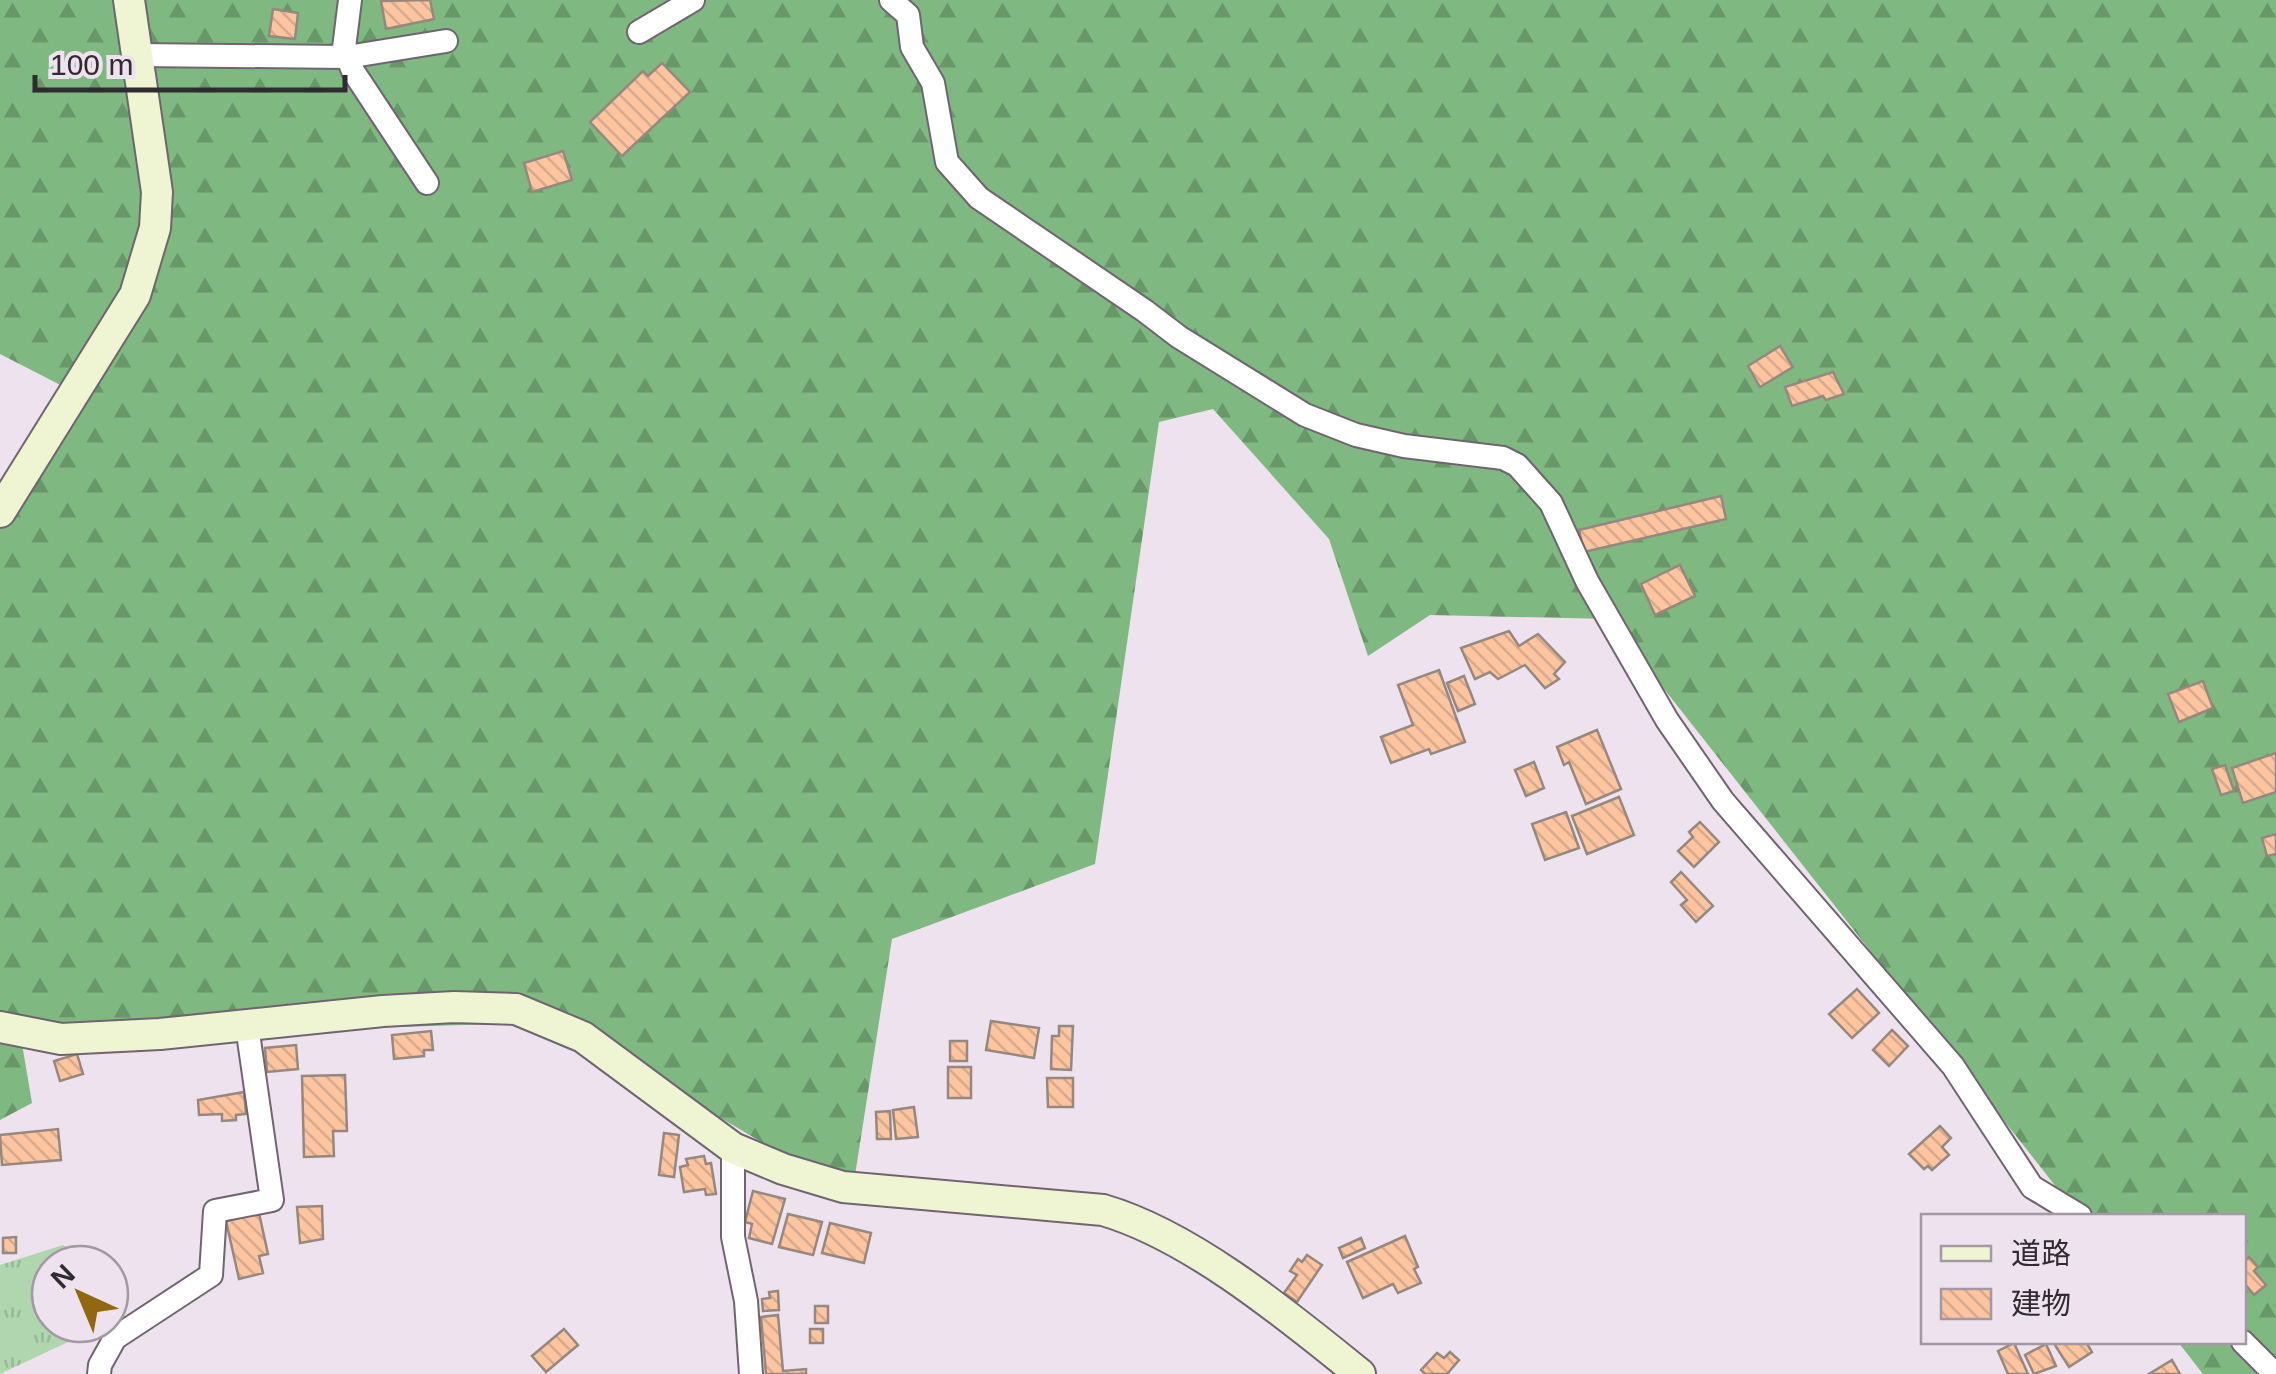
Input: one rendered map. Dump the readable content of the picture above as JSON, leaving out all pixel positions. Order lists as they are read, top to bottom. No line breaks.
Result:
{"legend":["道路","建物"],"scale_bar":"100 m","north":"top left"}
